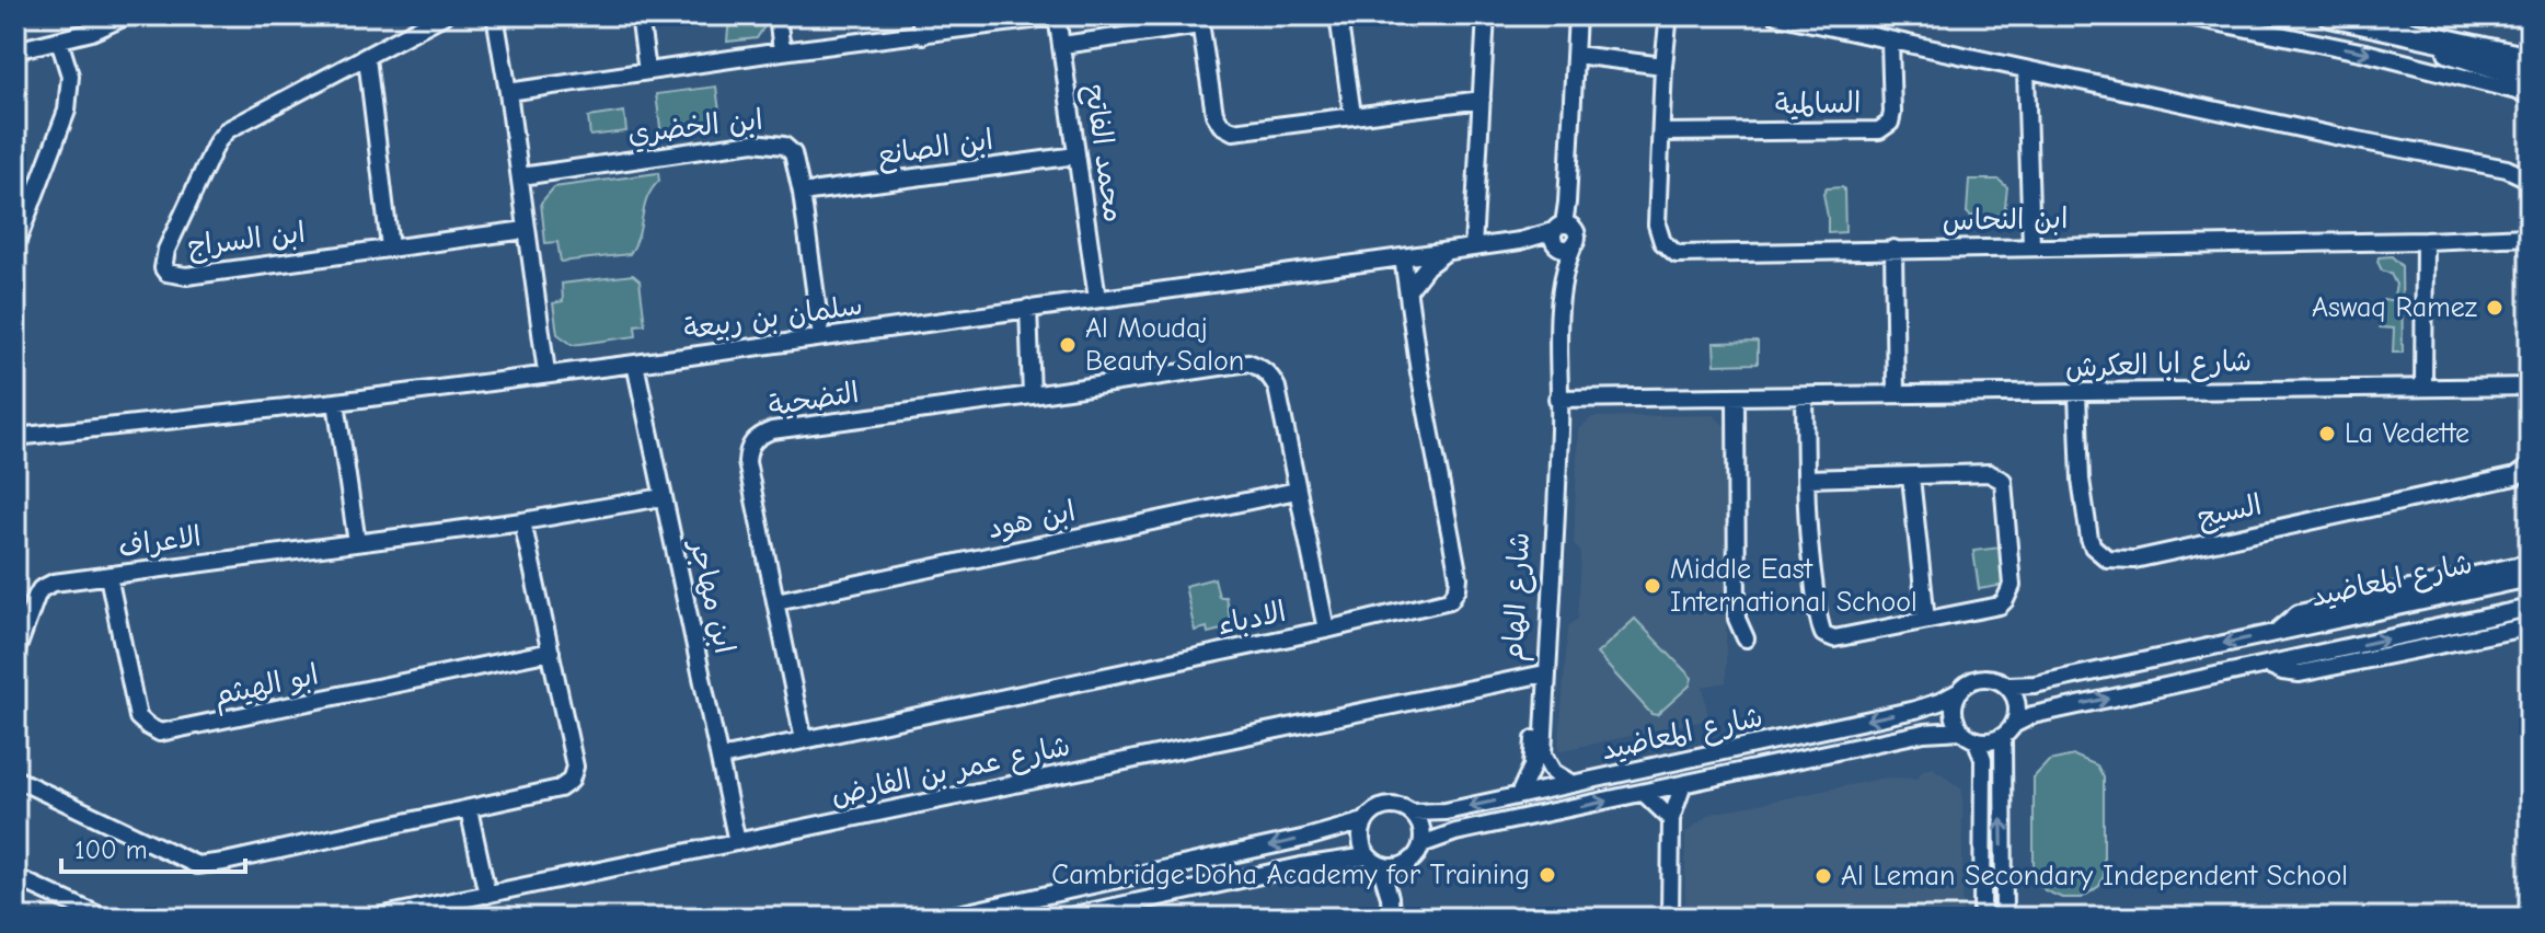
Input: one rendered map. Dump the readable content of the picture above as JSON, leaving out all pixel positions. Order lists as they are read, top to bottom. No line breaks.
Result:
{"streets":{"street":["السالمية","ابن الخضري","ابن الصانع","محمد الفاتح","ابن النحاس","ابن السراج","سلمان بن ربيعة","شارع ابا العكرش","التضحية","السيج","ابن هود","الاعراف","شارع المعاضيد","ابن مهاجر","شارع الهام","الادباء","ابو الهيثم","شارع عمر بن الفارض"]},"crossings":[["السالمية","ابن النحاس"],["ابن الخضري","ابن الصانع"],["ابن الخضري","سلمان بن ربيعة"],["ابن الصانع","محمد الفاتح"],["محمد الفاتح","سلمان بن ربيعة"],["سلمان بن ربيعة","ابن مهاجر"],["سلمان بن ربيعة","شارع الهام"],["سلمان بن ربيعة","الادباء"],["شارع ابا العكرش","السيج"],["شارع ابا العكرش","شارع الهام"],["التضحية","ابن هود"],["التضحية","الادباء"],["الاعراف","ابن مهاجر"],["الاعراف","ابو الهيثم"],["شارع المعاضيد","شارع الهام"],["ابن مهاجر","الادباء"],["ابن مهاجر","شارع عمر بن الفارض"],["شارع الهام","شارع عمر بن الفارض"]],"places":["Aswaq Ramez","Al Moudaj Beauty Salon","La Vedette","Middle East International School","Cambridge Doha Academy for Training","Al Leman Secondary Independent School"],"scale_bar":"100 m"}
